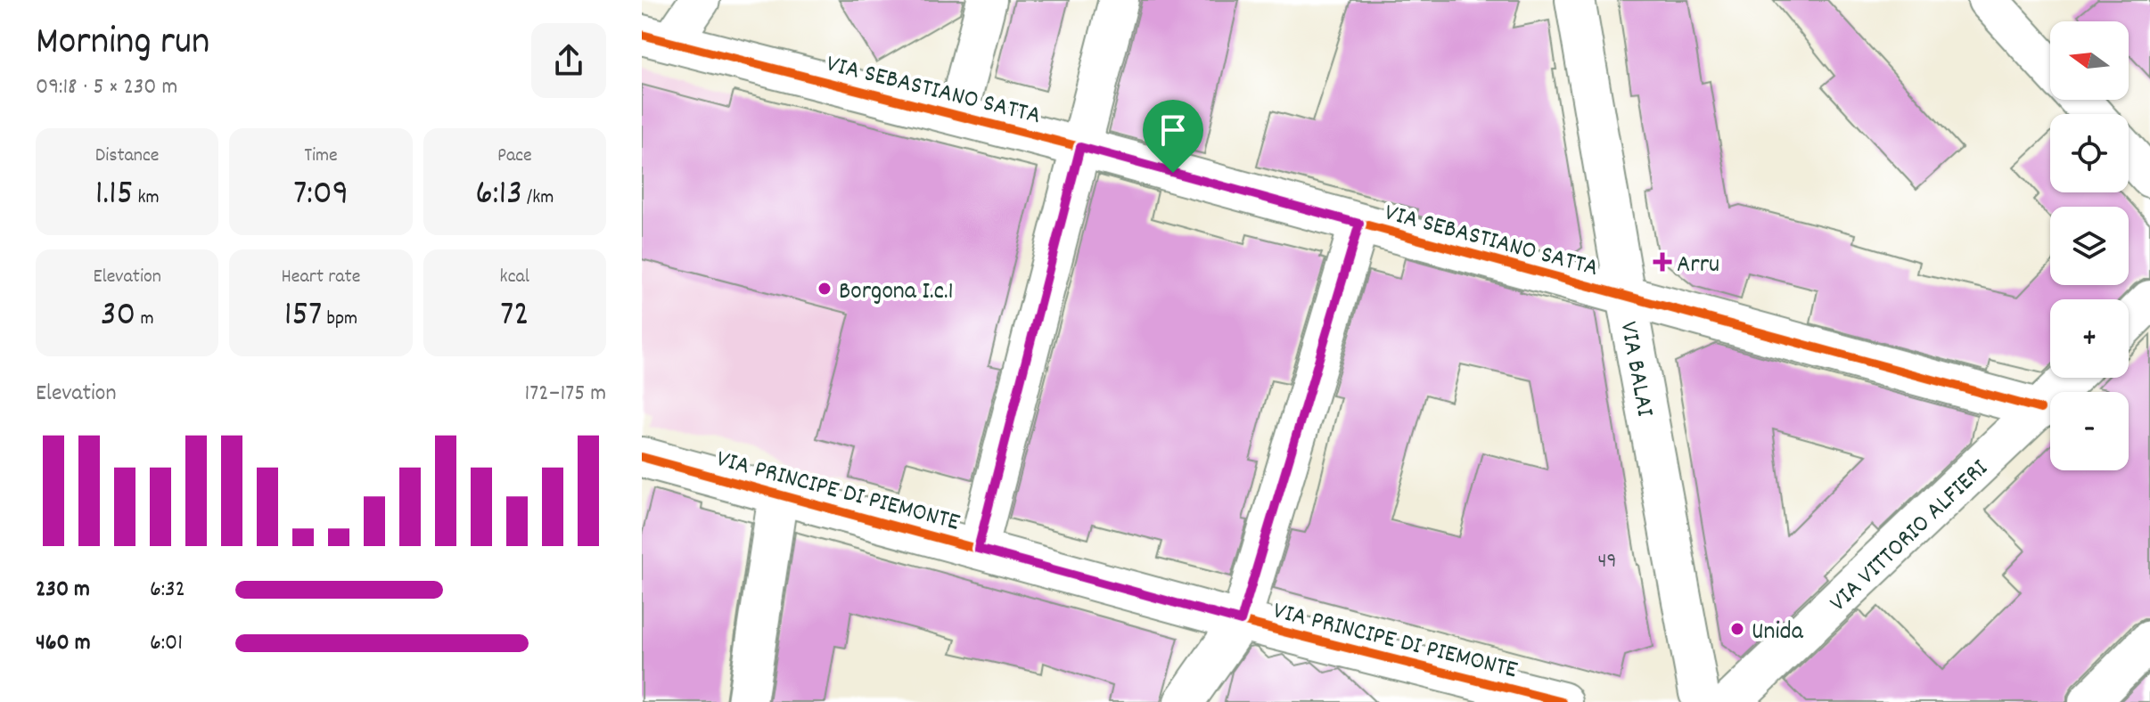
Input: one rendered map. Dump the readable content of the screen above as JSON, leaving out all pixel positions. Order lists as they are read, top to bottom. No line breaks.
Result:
{"streets":{"street":["VIA SEBASTIANO SATTA","VIA BALAI","VIA PRINCIPE DI PIEMONTE","VIA VITTORIO ALFIERI"]},"crossings":[["VIA SEBASTIANO SATTA","VIA BALAI"],["VIA SEBASTIANO SATTA","VIA VITTORIO ALFIERI"],["VIA BALAI","VIA VITTORIO ALFIERI"]],"places":{"health":["Arru"],"other":["Borgona I.c.1","Unida"]},"house_numbers":["49"],"north":"left","page":{"heading":["Morning run","09:18 · 5 × 230 m"],"map_buttons":["+","−"],"stats":[["Distance","1.15 km"],["Time","7:09"],["Pace","6:13 /km"],["Elevation","30 m"],["Heart rate","157 bpm"],["kcal","72"]],"chart":["Elevation","172–175 m"],"list":[{"name":"230 m","note":"6:32"},{"name":"460 m","note":"6:01"}]}}
